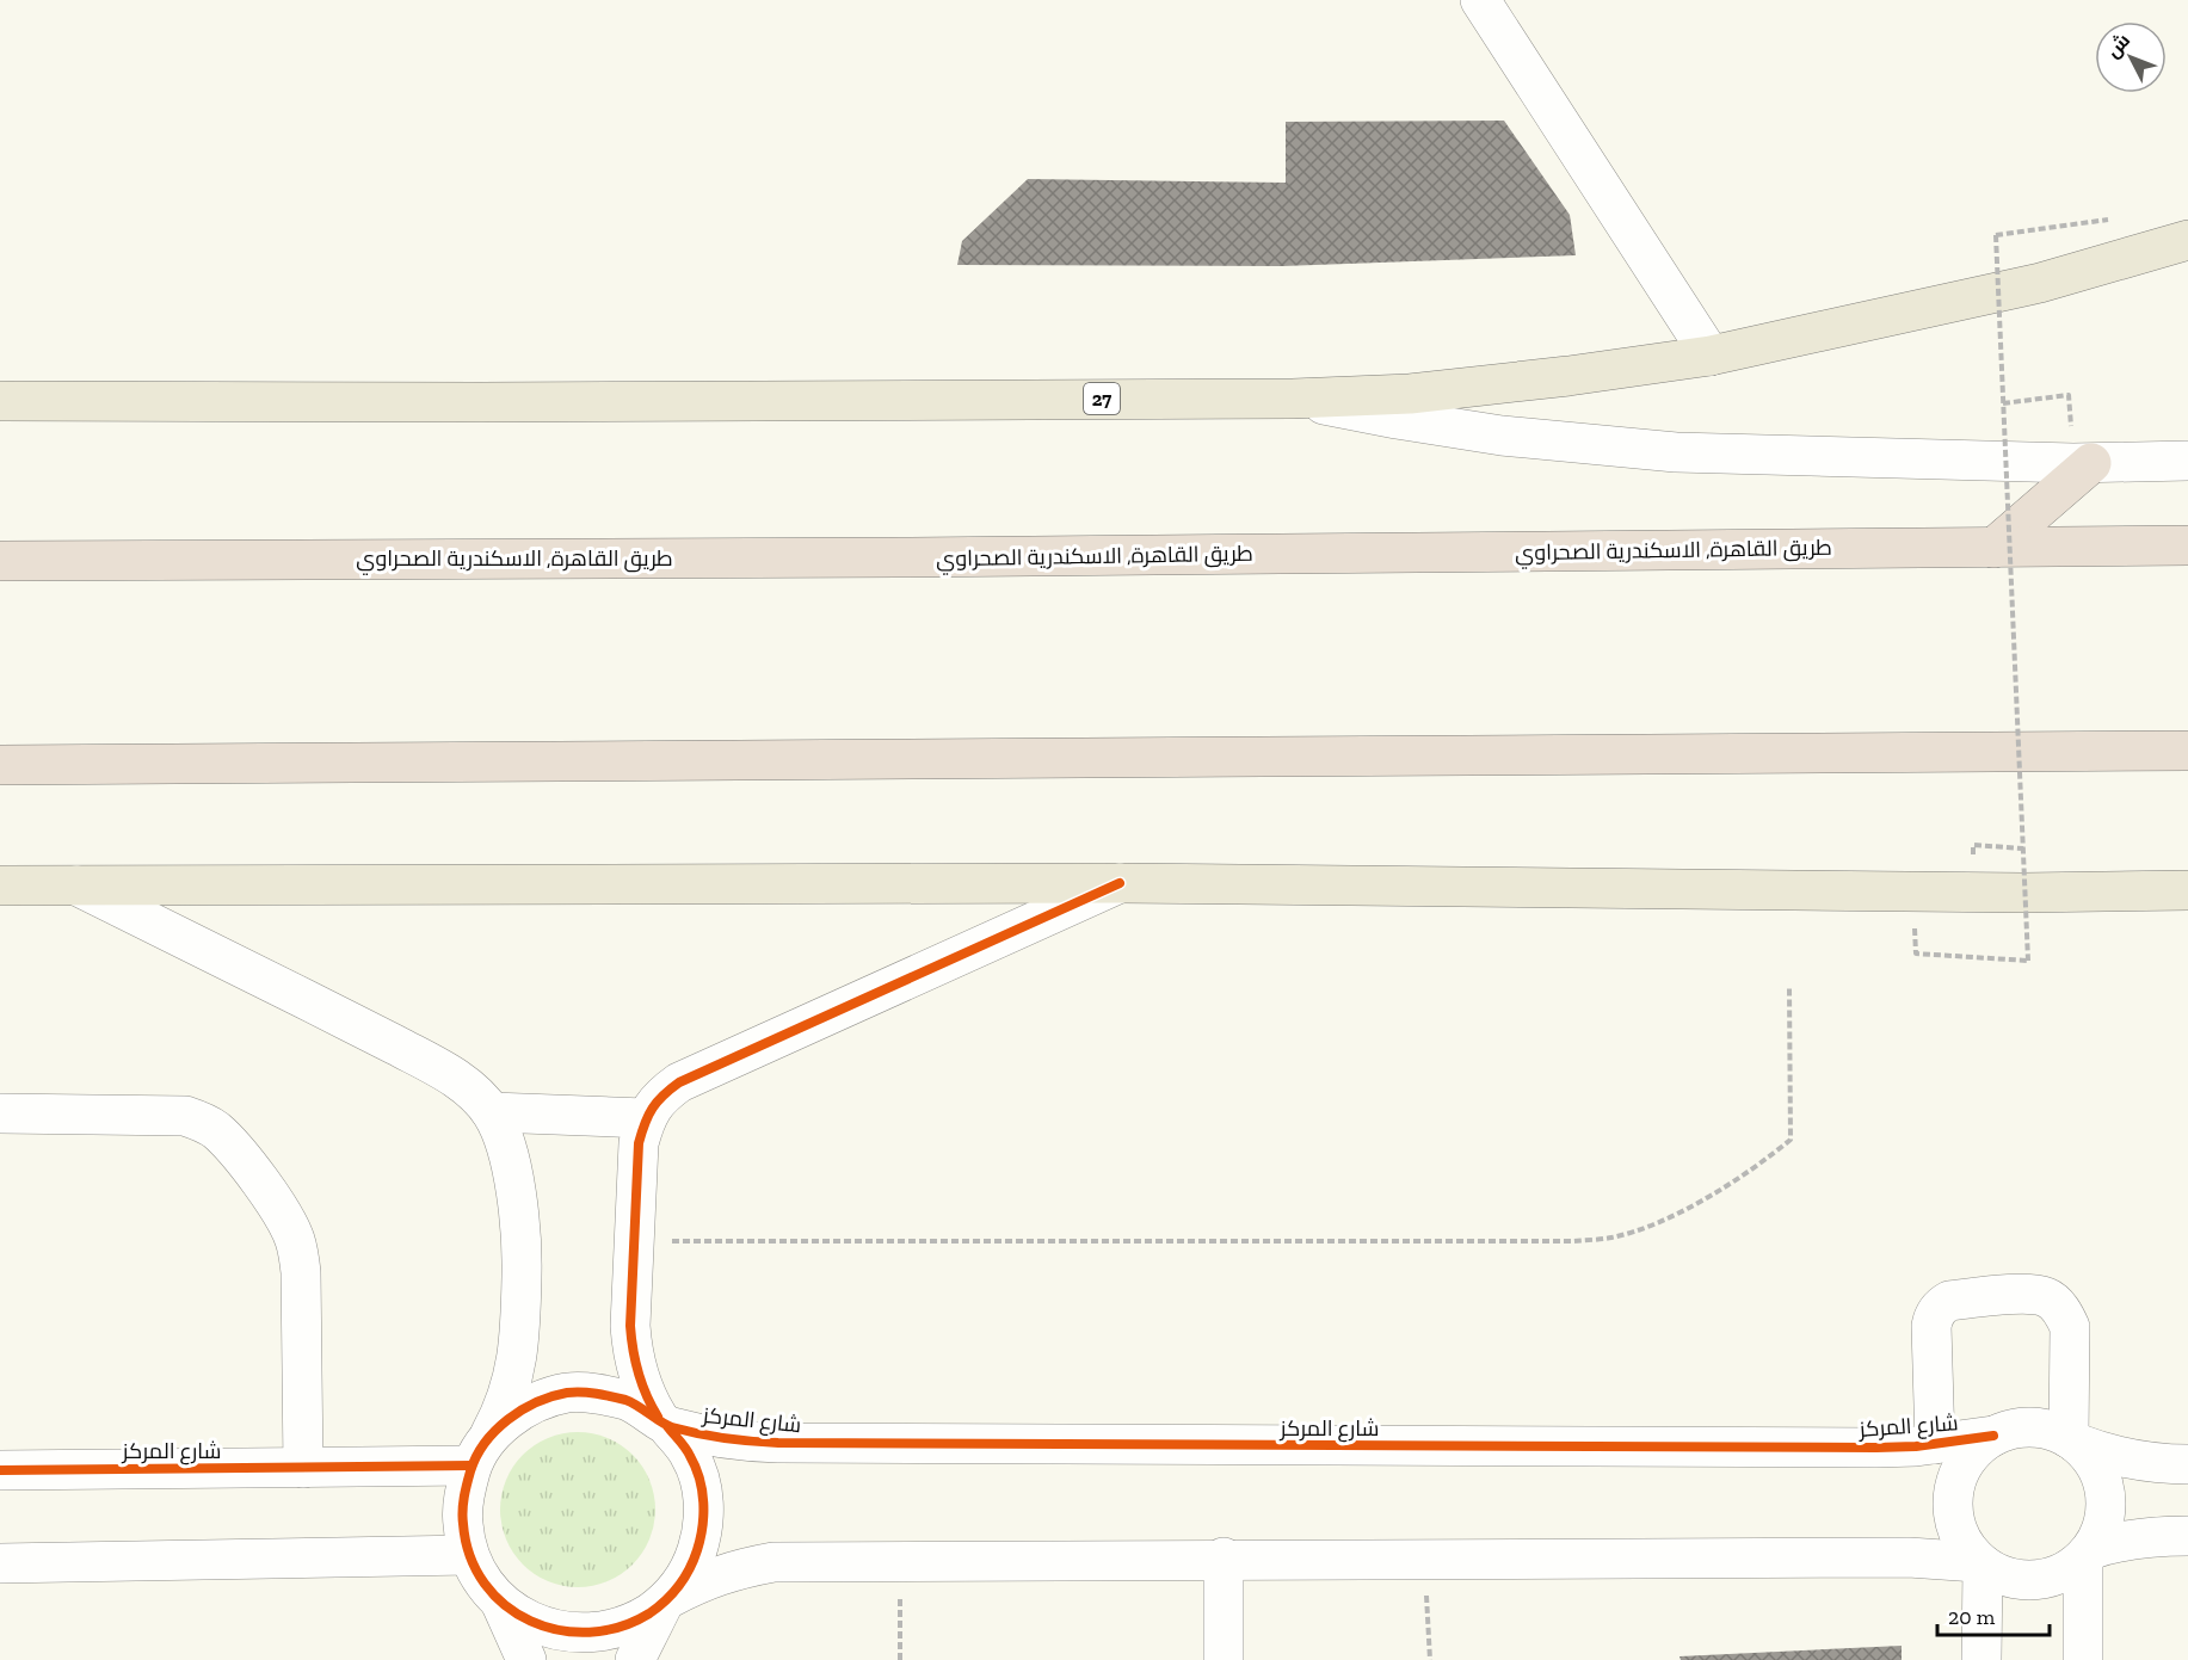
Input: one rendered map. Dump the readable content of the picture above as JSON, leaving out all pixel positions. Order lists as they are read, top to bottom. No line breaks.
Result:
{"streets":{"highway":["طريق القاهرة, الاسكندرية الصحراوي"],"main road":["27"],"street":["شارع المركز"]},"scale_bar":"20 m","north":"top left"}
